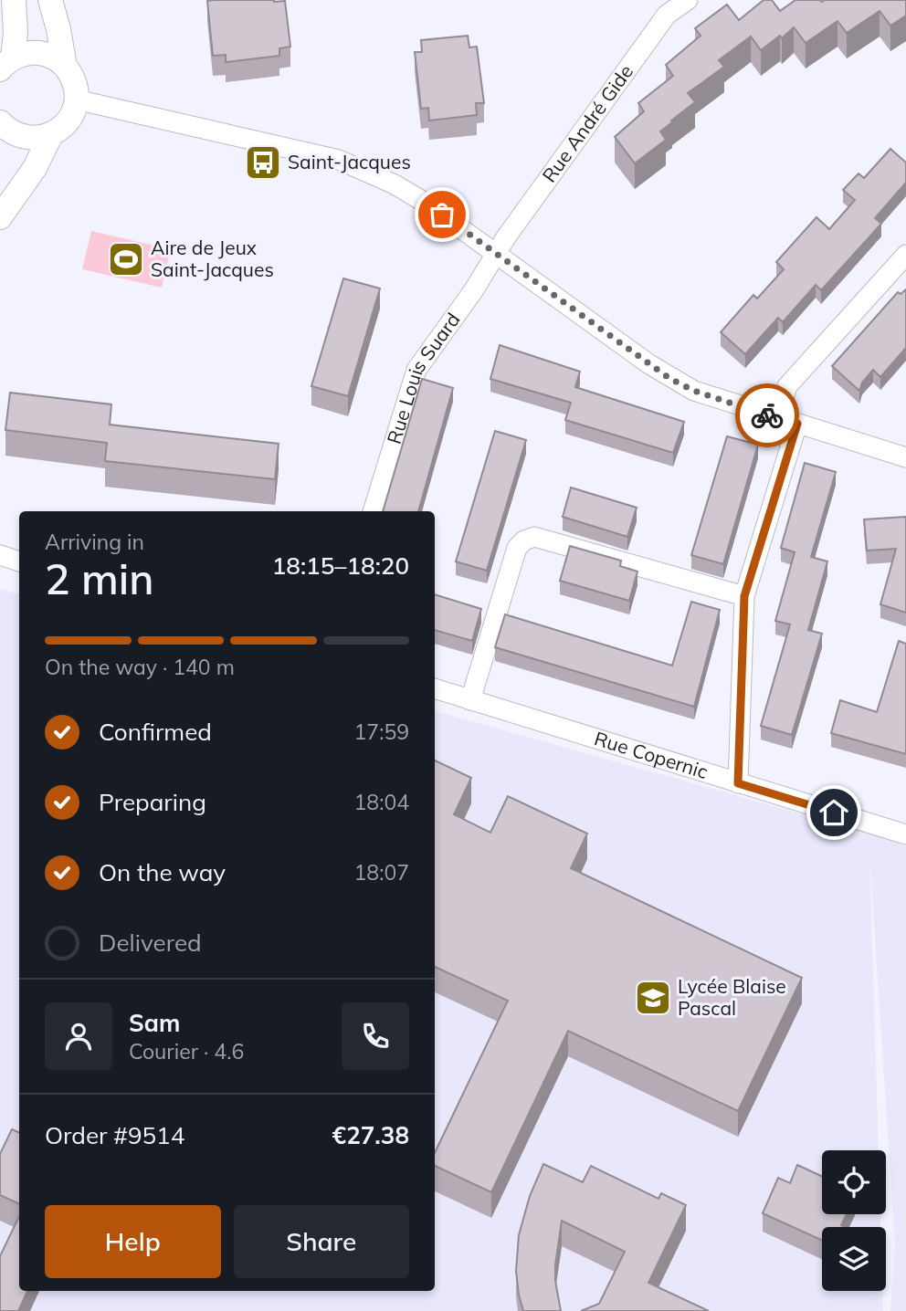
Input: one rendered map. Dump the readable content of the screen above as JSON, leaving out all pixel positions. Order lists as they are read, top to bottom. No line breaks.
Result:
{"streets":{"street":["Rue André Gide","Rue Louis Suard","Rue Copernic"]},"crossings":[["Rue André Gide","Rue Louis Suard"]],"places":{"bus stop":["Saint-Jacques"],"sports":["Aire de Jeux Saint-Jacques"],"school or university":["Lycée Blaise Pascal"]},"page":{"heading":["2 min","Arriving in","18:15–18:20"],"panel":["Sam","Courier · 4.6","Order #9514","€27.38"],"bar":"On the way · 140 m","list":[["Confirmed","17:59"],["Preparing","18:04"],["On the way","18:07"],"Delivered"],"buttons":["Help","Share"]}}
